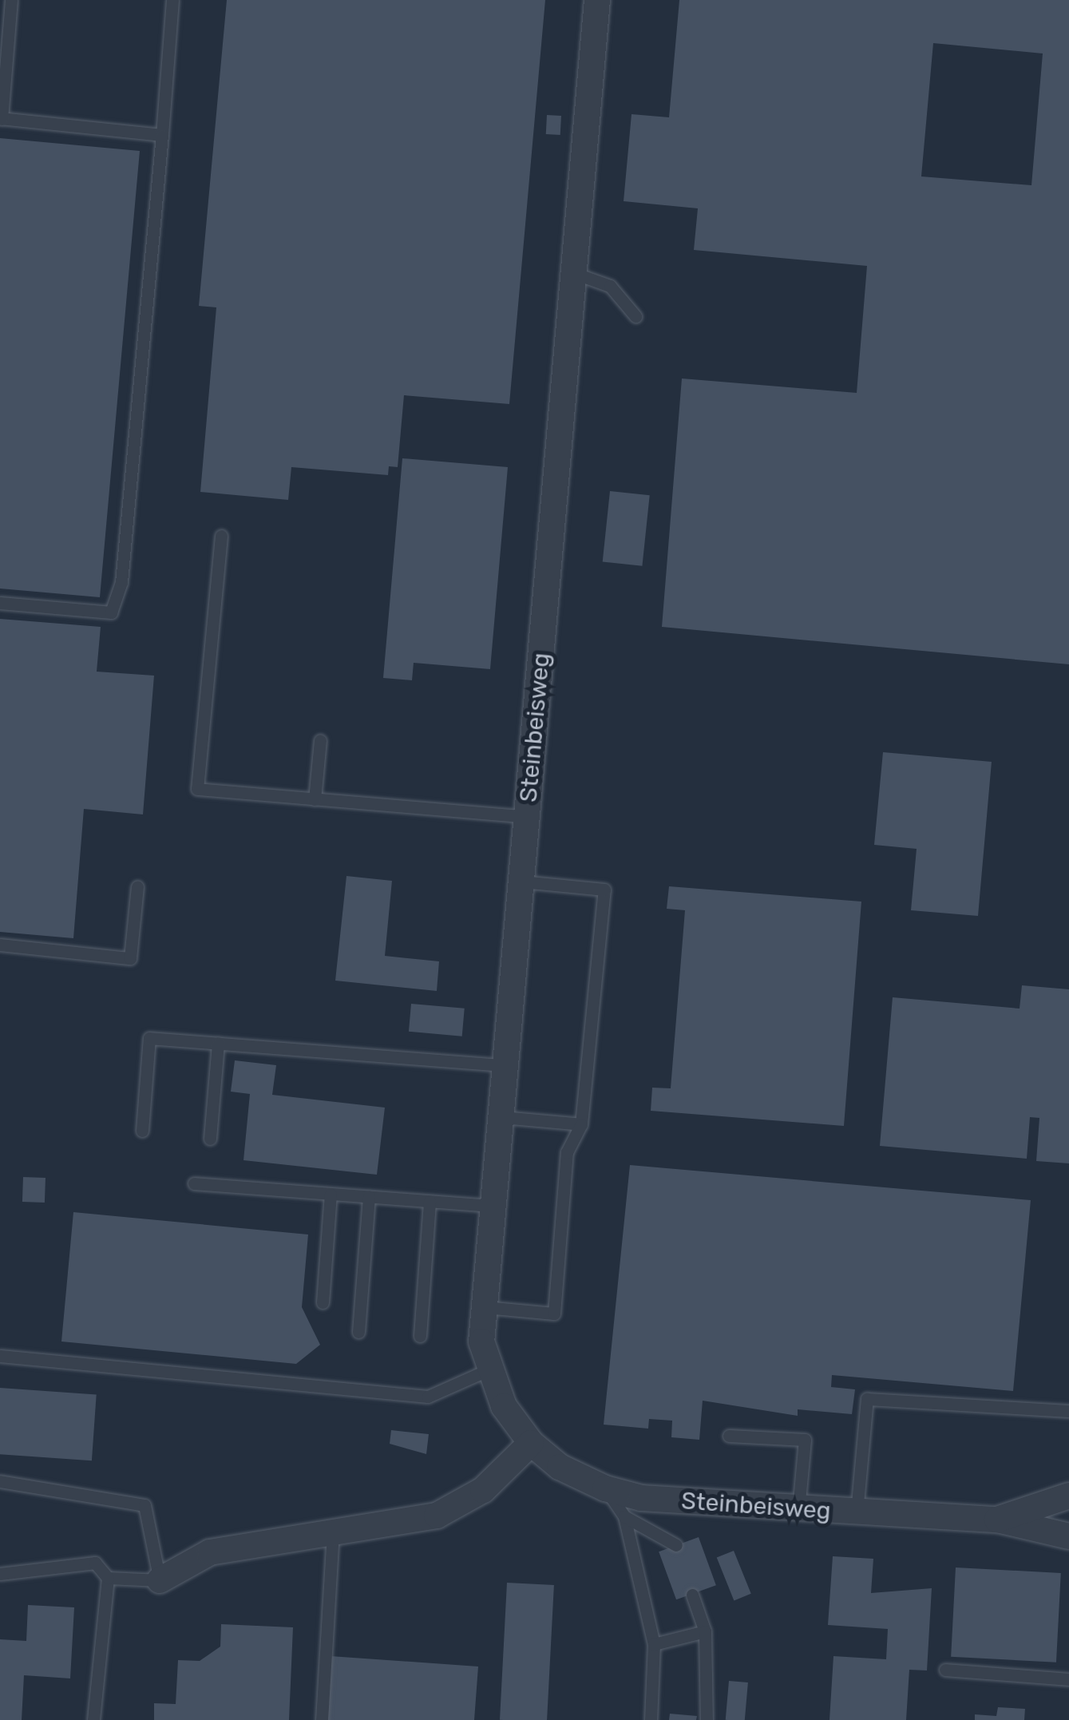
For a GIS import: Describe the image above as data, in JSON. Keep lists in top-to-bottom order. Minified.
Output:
{"streets":{"street":["Steinbeisweg"]}}
